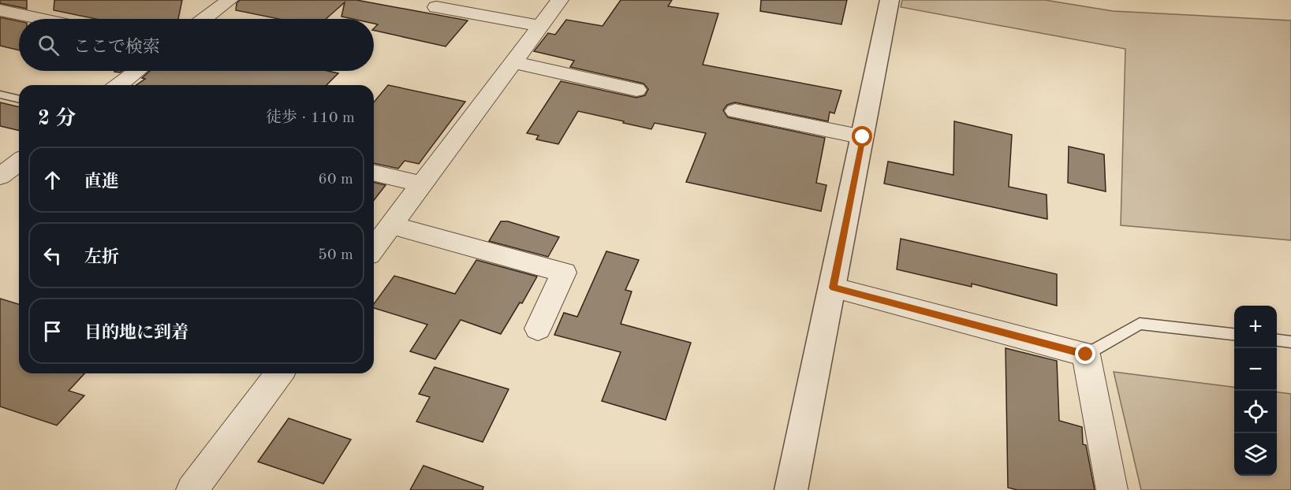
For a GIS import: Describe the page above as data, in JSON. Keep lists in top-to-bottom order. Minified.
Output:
{"page":{"search":"ここで検索","heading":["2 分","徒歩 · 110 m"],"list":[["直進","60 m"],["左折","50 m"],"目的地に到着"],"map_buttons":["+","−"]}}
